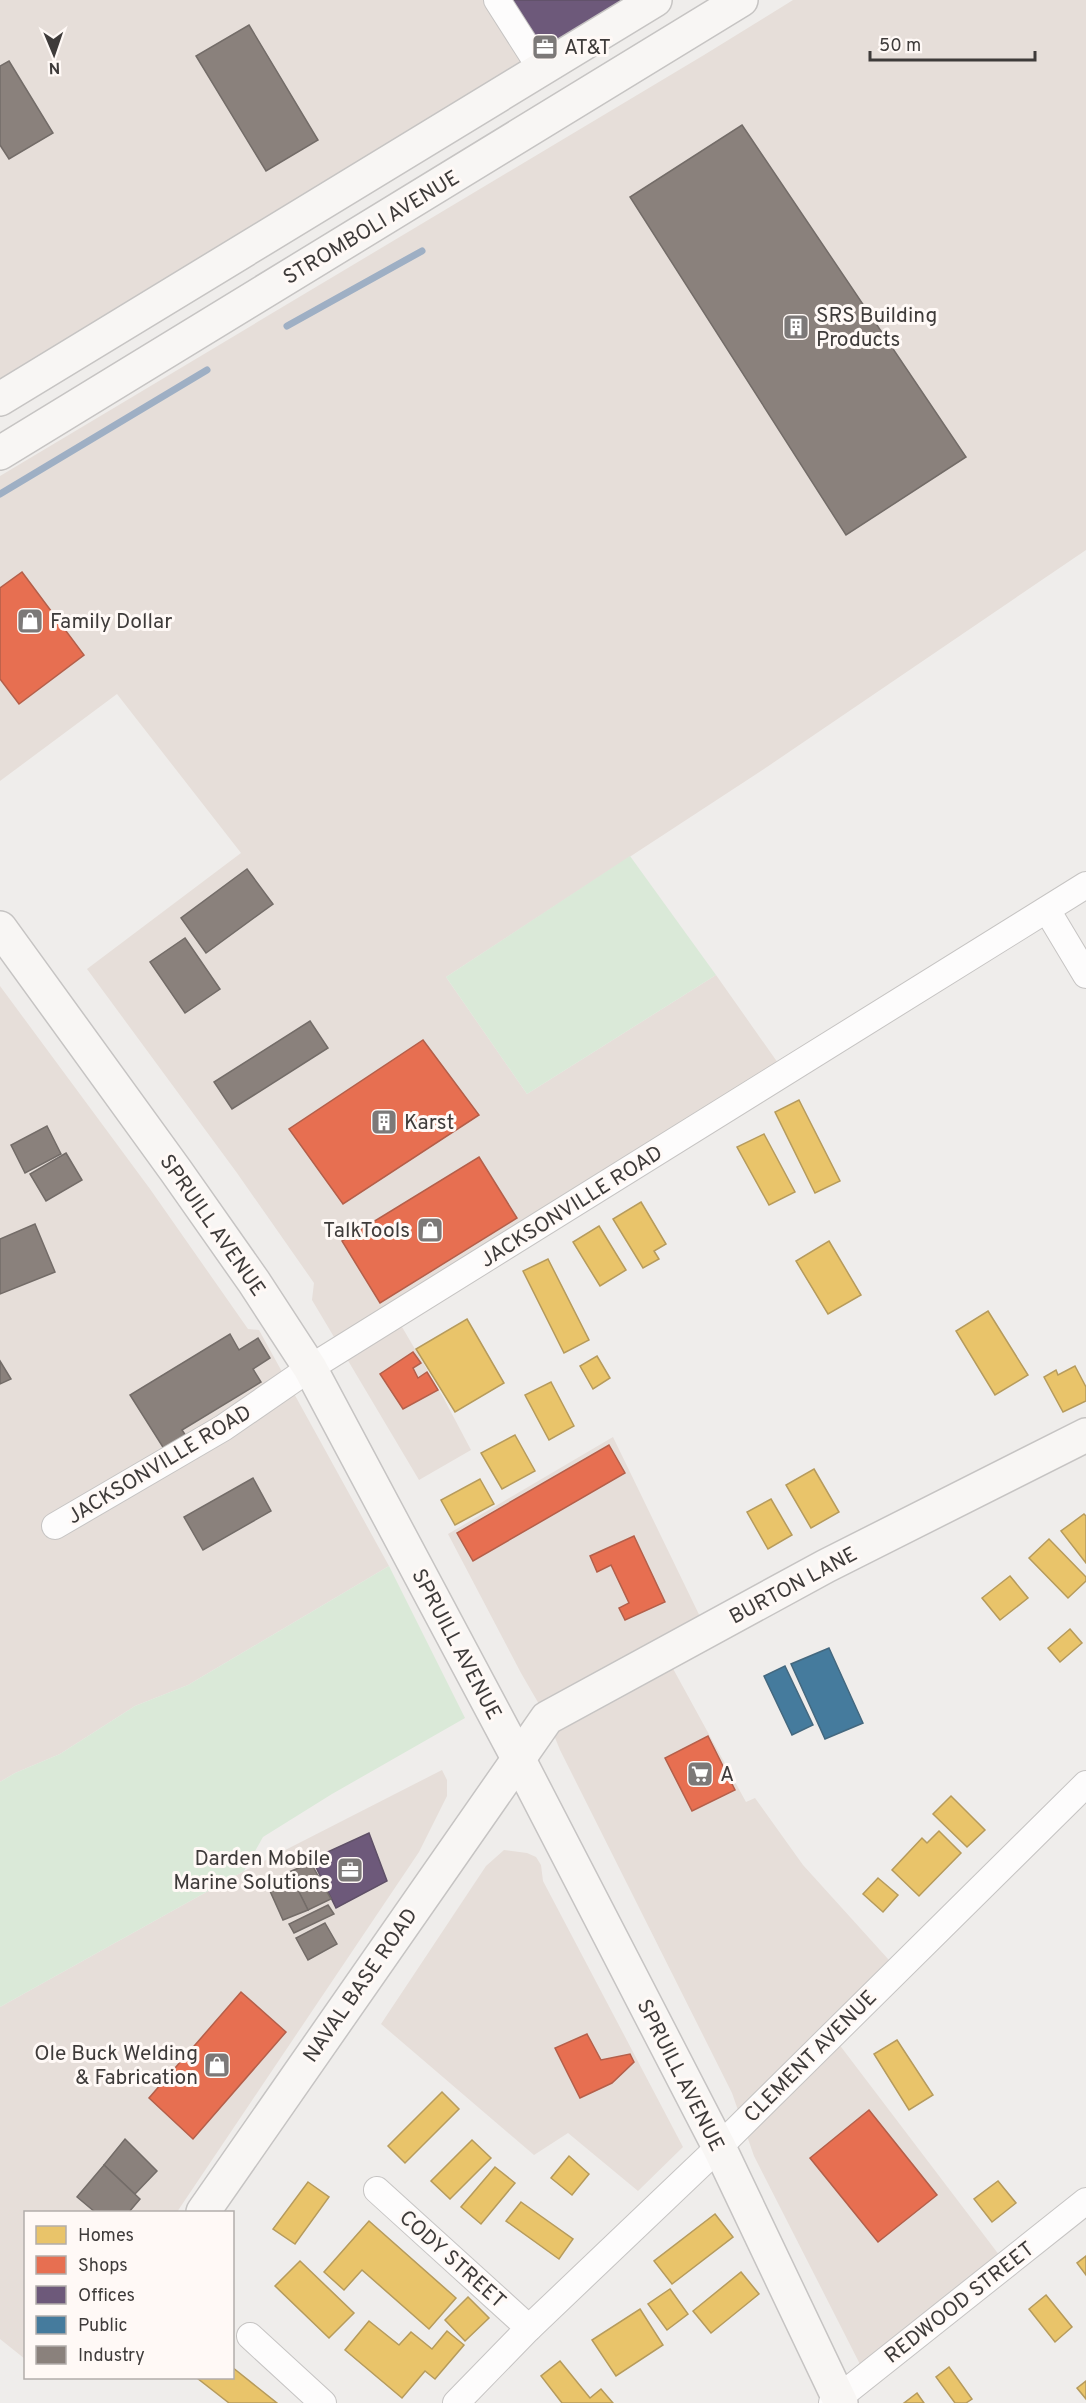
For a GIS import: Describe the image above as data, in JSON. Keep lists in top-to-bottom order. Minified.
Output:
{"streets":{"street":["STROMBOLI AVENUE","JACKSONVILLE ROAD","SPRUILL AVENUE","BURTON LANE","NAVAL BASE ROAD","CLEMENT AVENUE","CODY STREET","REDWOOD STREET"]},"crossings":[["JACKSONVILLE ROAD","SPRUILL AVENUE"],["SPRUILL AVENUE","BURTON LANE"],["SPRUILL AVENUE","NAVAL BASE ROAD"],["SPRUILL AVENUE","CLEMENT AVENUE"],["SPRUILL AVENUE","REDWOOD STREET"],["BURTON LANE","NAVAL BASE ROAD"],["CLEMENT AVENUE","CODY STREET"]],"places":{"office":["AT&T","Darden Mobile Marine Solutions"],"building":["SRS Building Products","Karst"],"shop":["Family Dollar","TalkTools","Ole Buck Welding & Fabrication"],"supermarket":["A"]},"legend":["Homes","Shops","Offices","Public","Industry"],"scale_bar":"50 m","north":"bottom"}
